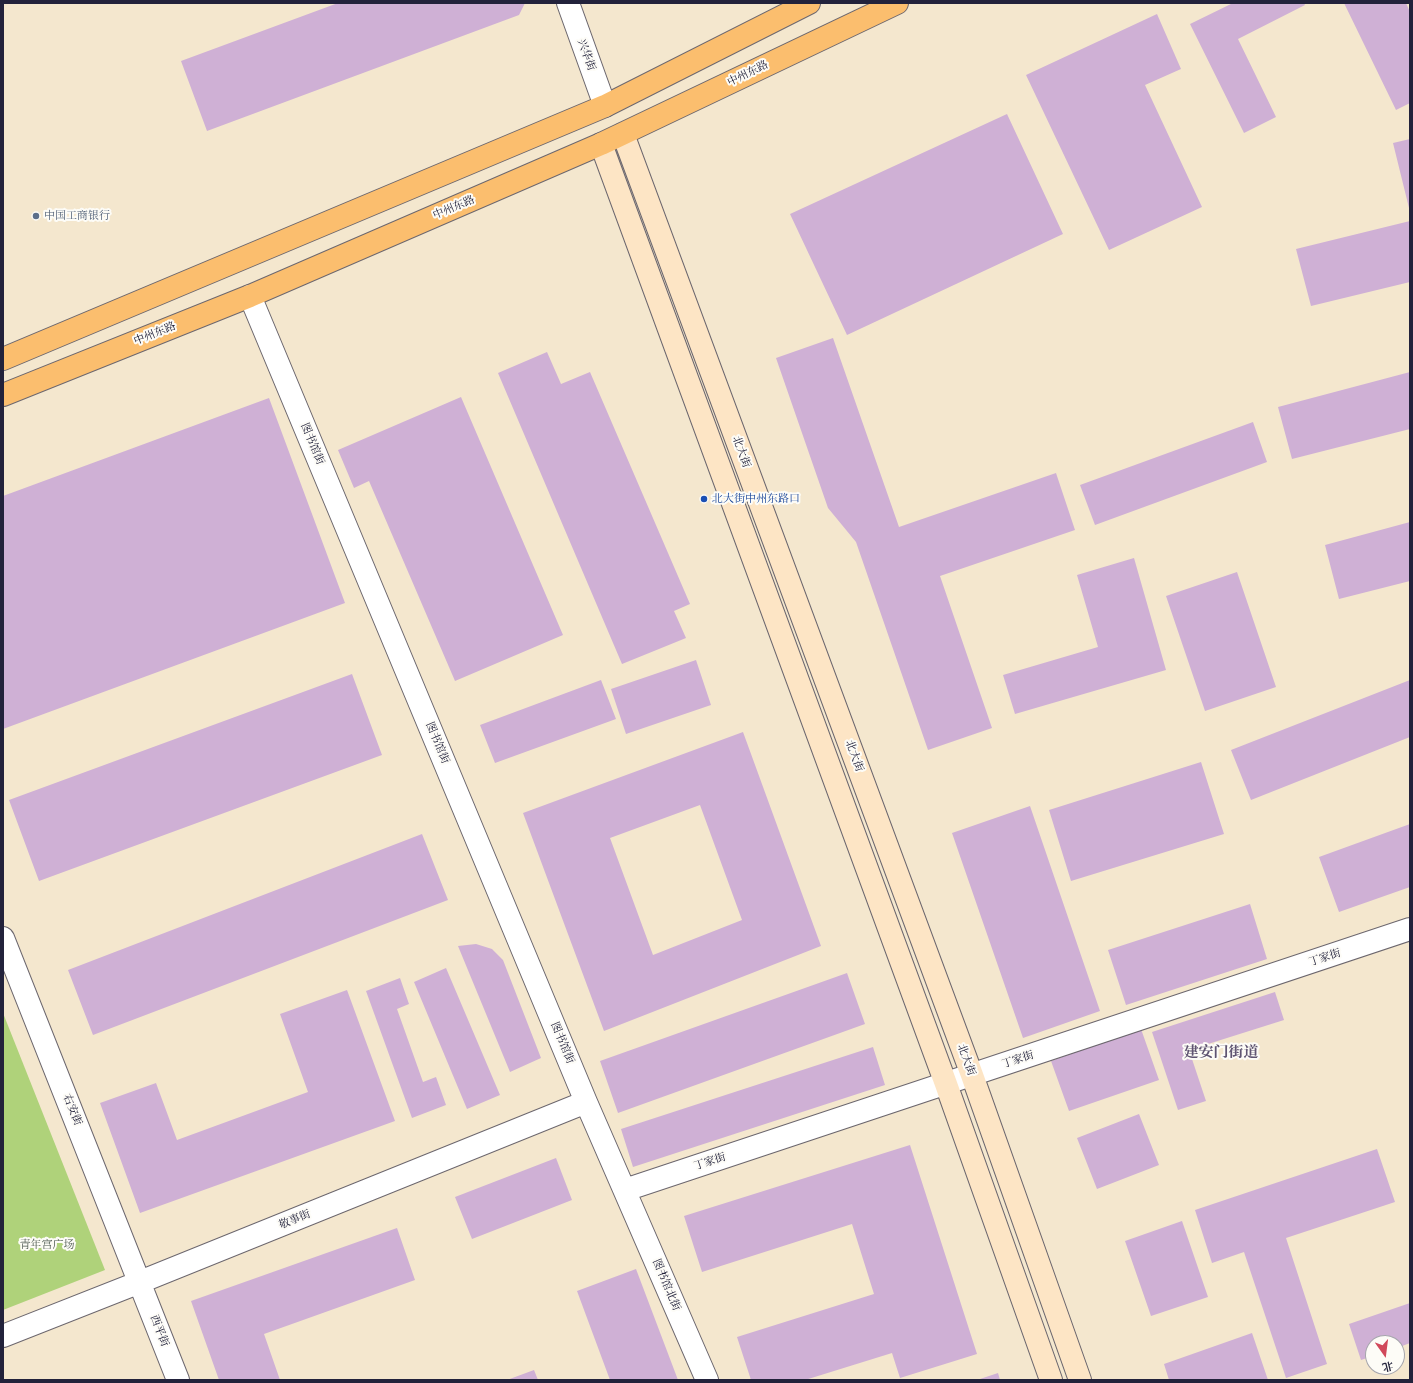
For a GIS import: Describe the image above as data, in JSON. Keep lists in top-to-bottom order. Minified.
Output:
{"streets":{"main road":["中州东路"],"street":["兴华街","图书馆街","北大街","丁家街","右安街","敬事街","图书馆北街","西平街"]},"crossings":[["中州东路","图书馆街"],["中州东路","北大街"],["图书馆街","丁家街"],["图书馆街","敬事街"],["图书馆街","图书馆北街"],["北大街","丁家街"],["丁家街","图书馆北街"],["右安街","敬事街"],["右安街","西平街"],["敬事街","西平街"]],"districts":["建安门街道"],"parks":["青年宫广场"],"places":["中国工商银行","北大街中州东路口"],"north":"bottom"}
